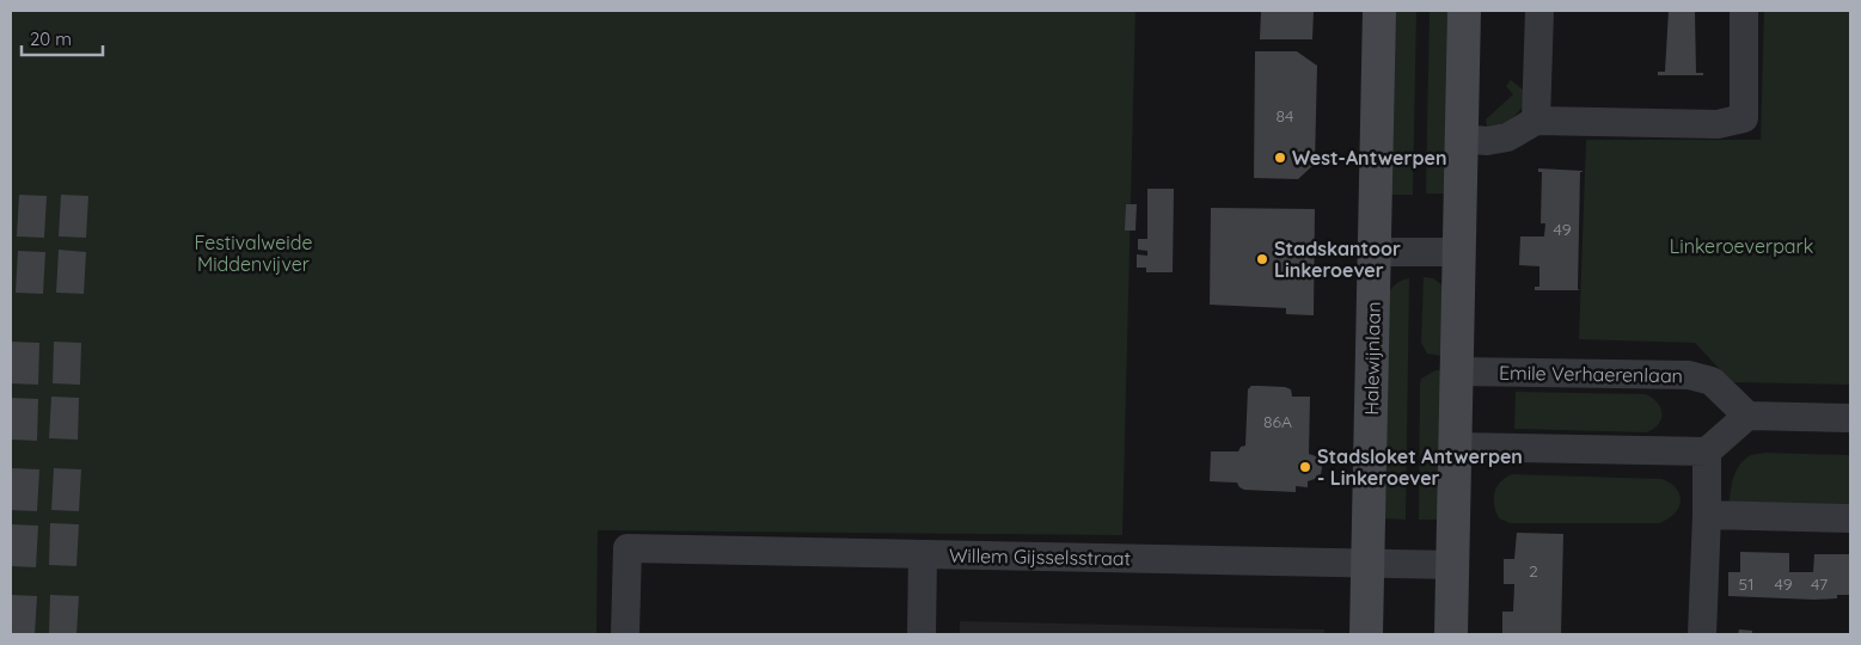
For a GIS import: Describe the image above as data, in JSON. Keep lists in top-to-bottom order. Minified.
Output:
{"streets":{"main road":["Halewijnlaan"],"street":["Emile Verhaerenlaan","Willem Gijsselsstraat"]},"crossings":[["Halewijnlaan","Willem Gijsselsstraat"]],"parks":["Festivalweide Middenvijver","Linkeroeverpark"],"places":["West-Antwerpen","Stadskantoor Linkeroever","Stadsloket Antwerpen - Linkeroever"],"house_numbers":["84","49","86A","2","51","49","47"],"scale_bar":"20 m"}
